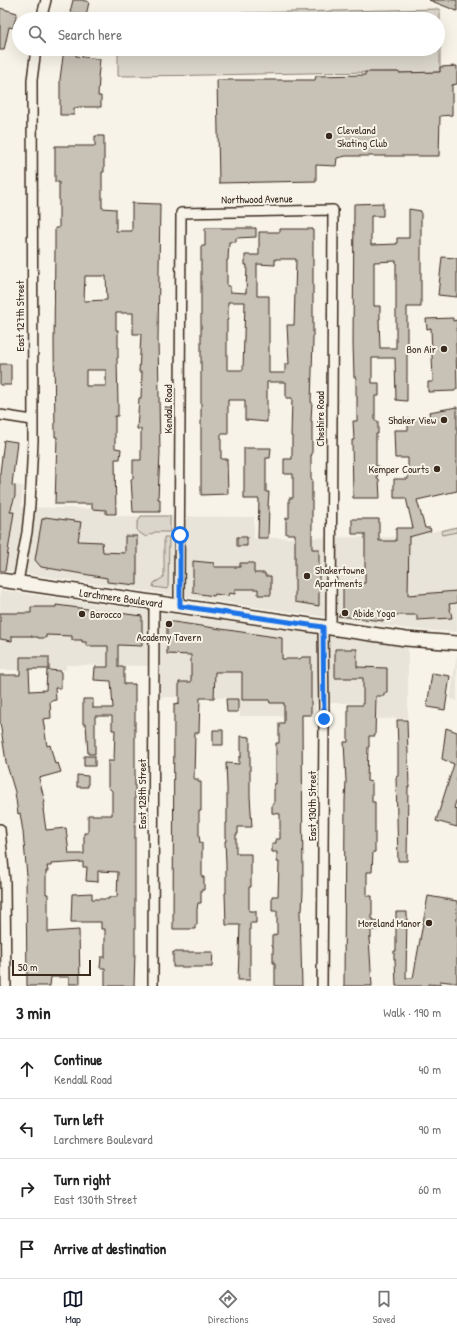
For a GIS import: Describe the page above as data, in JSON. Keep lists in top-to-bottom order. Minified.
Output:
{"streets":{"main road":["Larchmere Boulevard"],"street":["Northwood Avenue","East 127th Street","Kendall Road","Cheshire Road","East 128th Street","East 130th Street"]},"crossings":[["Northwood Avenue","Kendall Road"],["Northwood Avenue","Cheshire Road"],["East 127th Street","Larchmere Boulevard"],["Kendall Road","Larchmere Boulevard"],["Cheshire Road","Larchmere Boulevard"],["Cheshire Road","East 130th Street"],["Larchmere Boulevard","East 128th Street"],["Larchmere Boulevard","East 130th Street"]],"places":["Cleveland Skating Club","Bon Air","Shaker View","Kemper Courts","Shakertowne Apartments","Abide Yoga","Barocco","Academy Tavern","Moreland Manor"],"scale_bar":"50 m","page":{"search":"Search here","scale":"50 m","heading":["3 min","Walk · 190 m"],"list":[["Continue","Kendall Road","40 m"],["Turn left","Larchmere Boulevard","90 m"],["Turn right","East 130th Street","60 m"],"Arrive at destination"],"nav":["Map","Directions","Saved"]}}
